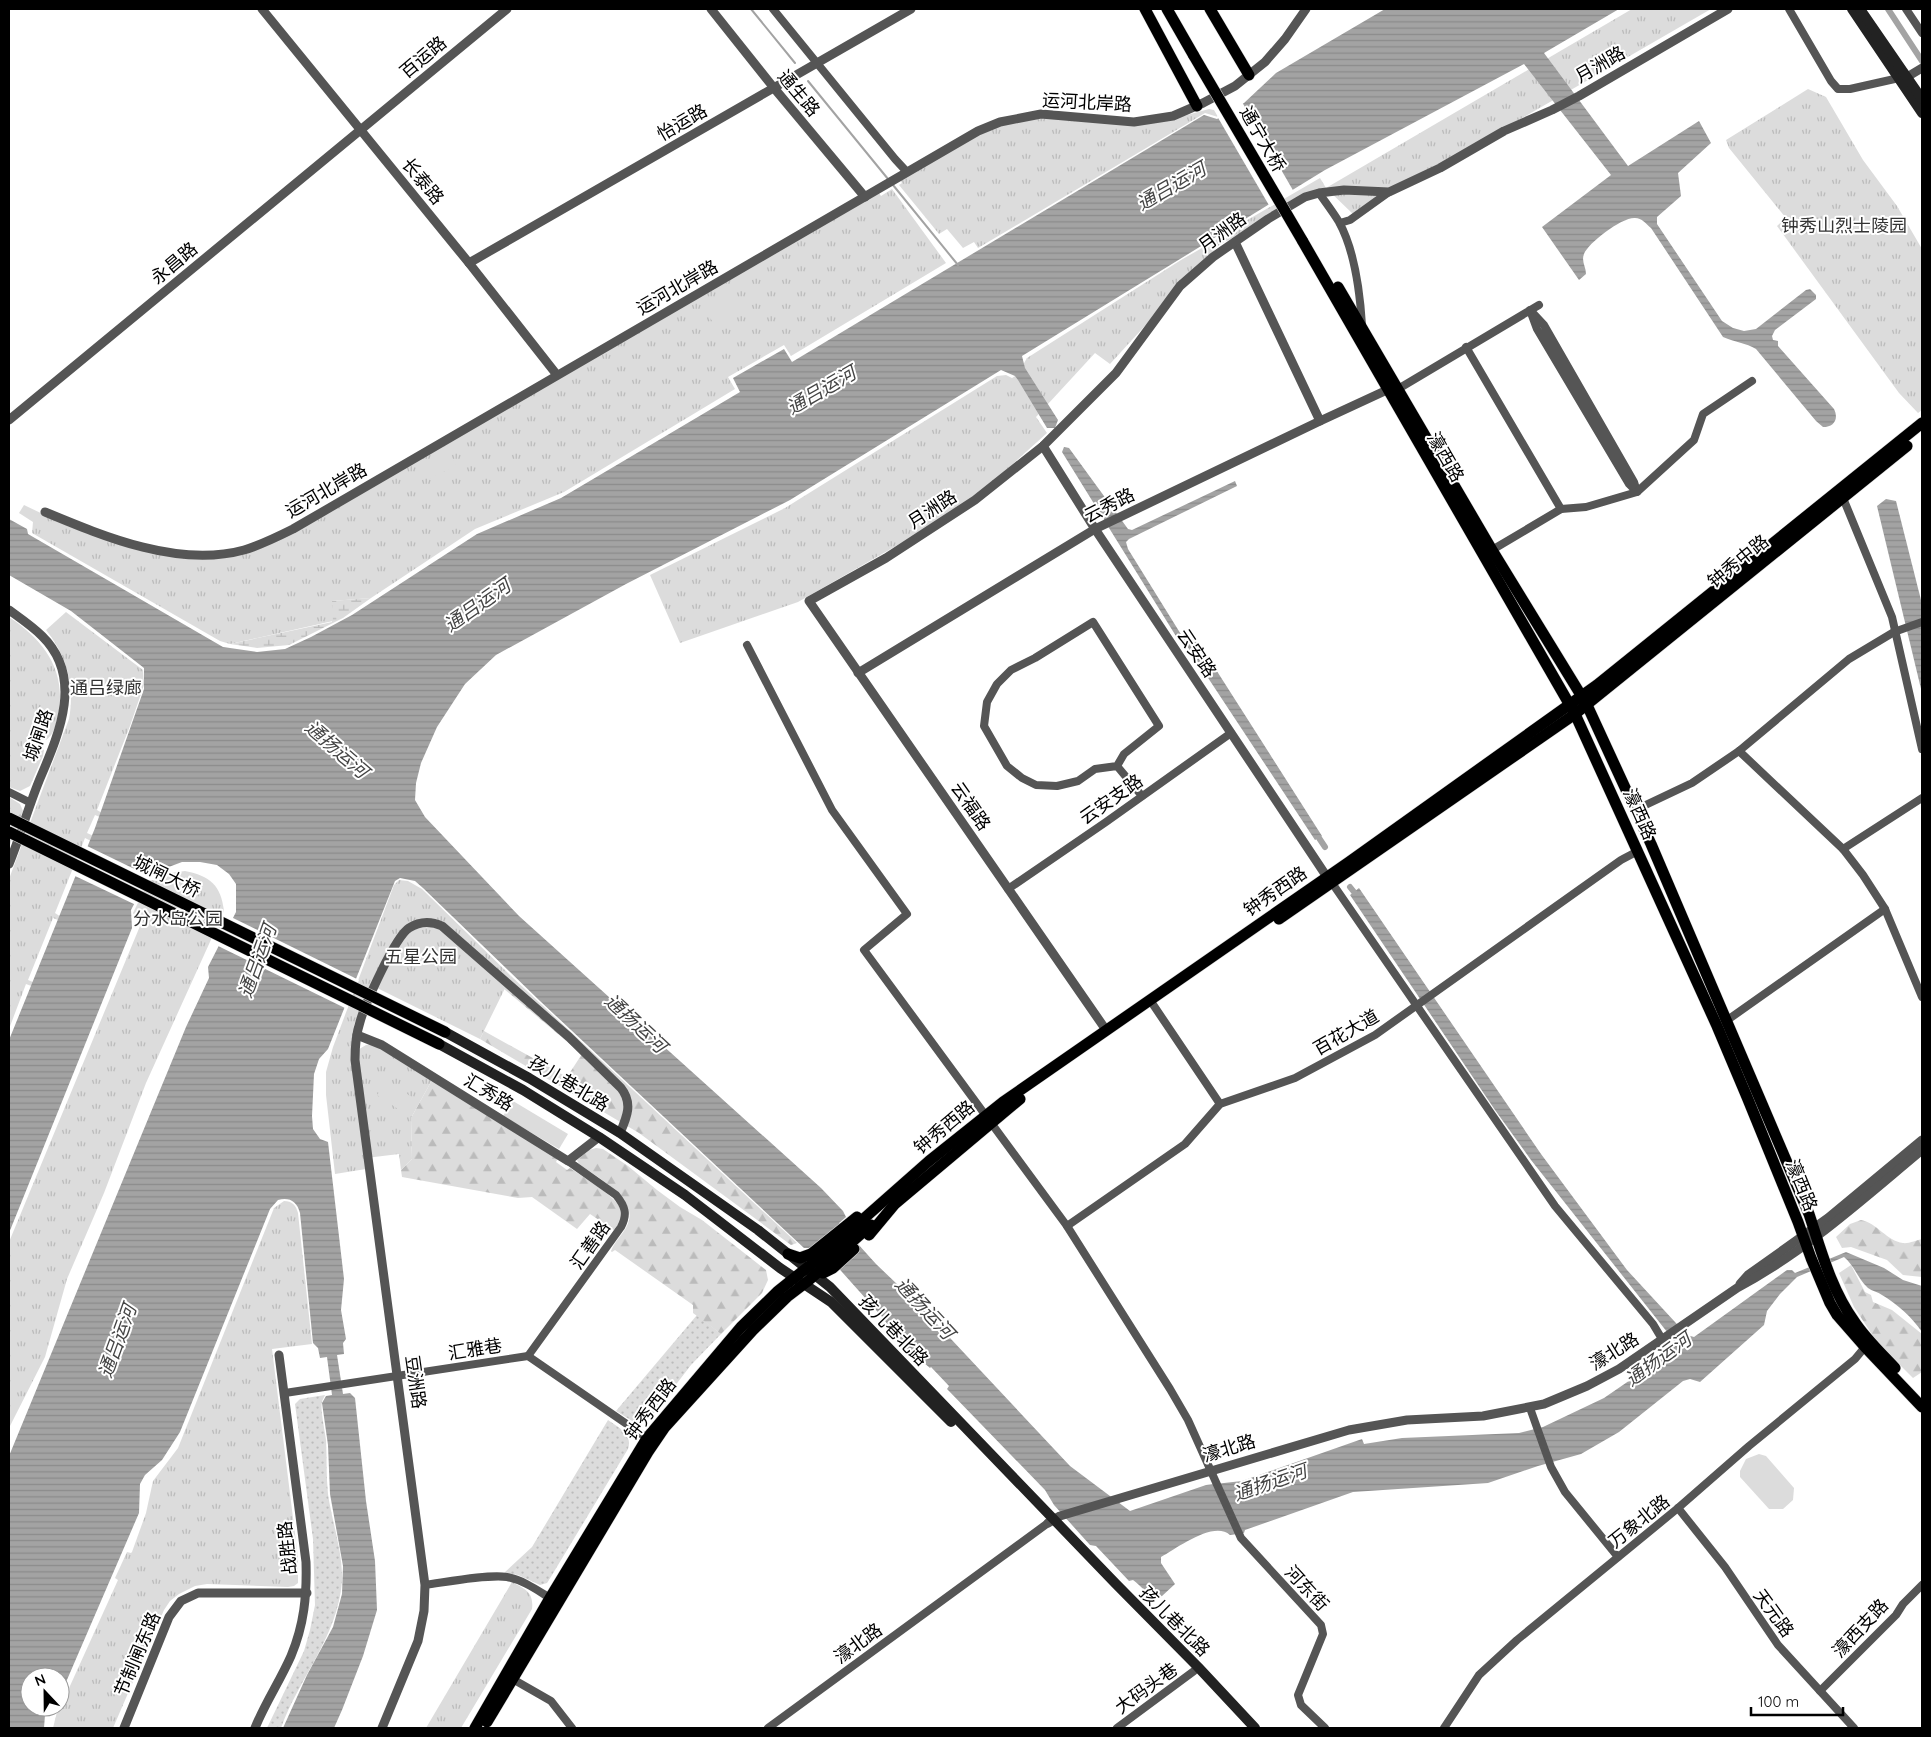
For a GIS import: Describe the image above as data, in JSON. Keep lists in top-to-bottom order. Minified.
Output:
{"streets":{"main road":["通宁大桥","濠西路","钟秀中路","城闸大桥","钟秀西路","孩儿巷北路"],"street":["百运路","月洲路","通生路","运河北岸路","怡运路","长泰路","永昌路","云秀路","云安路","城闸路","云安支路","云福路","百花大道","汇秀路","汇善路","汇雅巷","濠北路","豆洲路","万象北路","战胜路","河东街","天元路","濠西支路","节制闸东路","大码头巷"]},"crossings":[["百运路","长泰路"],["百运路","永昌路"],["月洲路","云安路"],["月洲路","云福路"],["通生路","运河北岸路"],["通生路","怡运路"],["运河北岸路","长泰路"],["怡运路","长泰路"],["通宁大桥","濠西路"],["长泰路","永昌路"],["濠西路","云秀路"],["濠西路","钟秀中路"],["濠西路","钟秀西路"],["濠西路","百花大道"],["濠西路","濠北路"],["濠西路","万象北路"],["云秀路","云安路"],["云秀路","云福路"],["钟秀中路","钟秀西路"],["云安路","云安支路"],["云安路","钟秀西路"],["云安支路","云福路"],["云福路","钟秀西路"],["城闸大桥","孩儿巷北路"],["钟秀西路","孩儿巷北路"],["钟秀西路","汇雅巷"],["钟秀西路","河东街"],["百花大道","河东街"],["孩儿巷北路","濠北路"],["孩儿巷北路","豆洲路"],["孩儿巷北路","大码头巷"],["汇秀路","汇善路"],["汇秀路","豆洲路"],["汇善路","汇雅巷"],["汇雅巷","豆洲路"],["汇雅巷","战胜路"],["濠北路","河东街"],["万象北路","天元路"],["战胜路","节制闸东路"],["天元路","濠西支路"]],"water":["通吕运河","通扬运河"],"parks":["钟秀山烈士陵园","通吕绿廊","分水岛公园","五星公园"],"scale_bar":"100 m","north":"top"}
